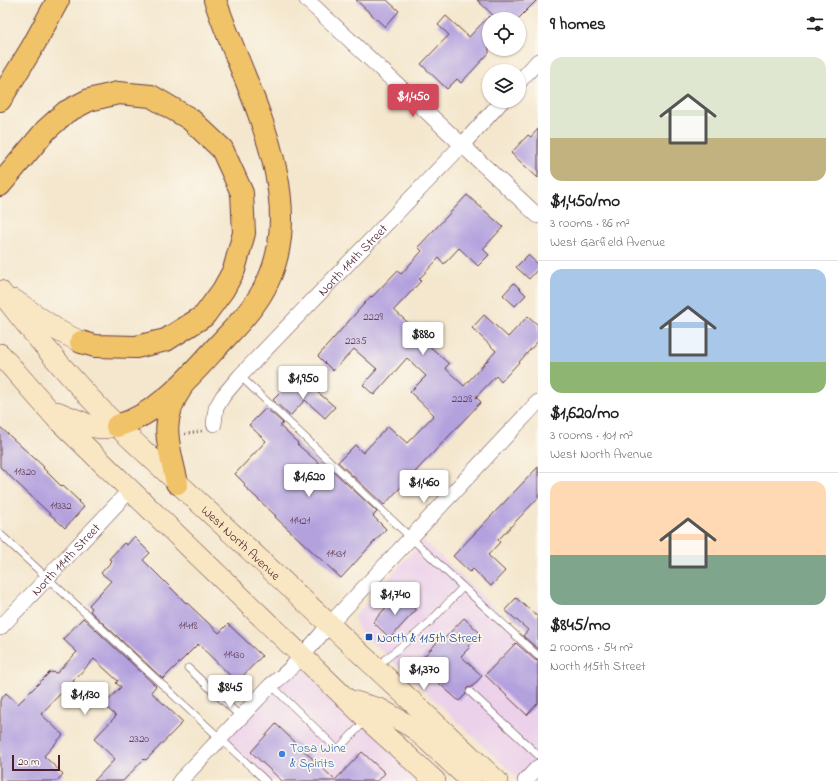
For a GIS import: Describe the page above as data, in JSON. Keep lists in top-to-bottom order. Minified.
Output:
{"streets":{"main road":["West North Avenue"],"street":["North 114th Street"]},"places":{"transit":["North & 115th Street"],"other":["Tosa Wine & Spirits"]},"house_numbers":["2229","2235","2228","11320","11332","11421","11431","11418","11430","2320"],"scale_bar":"20 m","page":{"heading":"9 homes","list":[{"name":"$1,450/mo","note":"3 rooms · 86 m² · West Garfield Avenue"},{"name":"$1,620/mo","note":"3 rooms · 101 m² · West North Avenue"},{"name":"$845/mo","note":"2 rooms · 54 m² · North 115th Street"}],"price":["$1,450","$880","$1,950","$1,620","$1,460","$1,740","$1,370","$845","$1,130"],"scale":"20 m"}}
